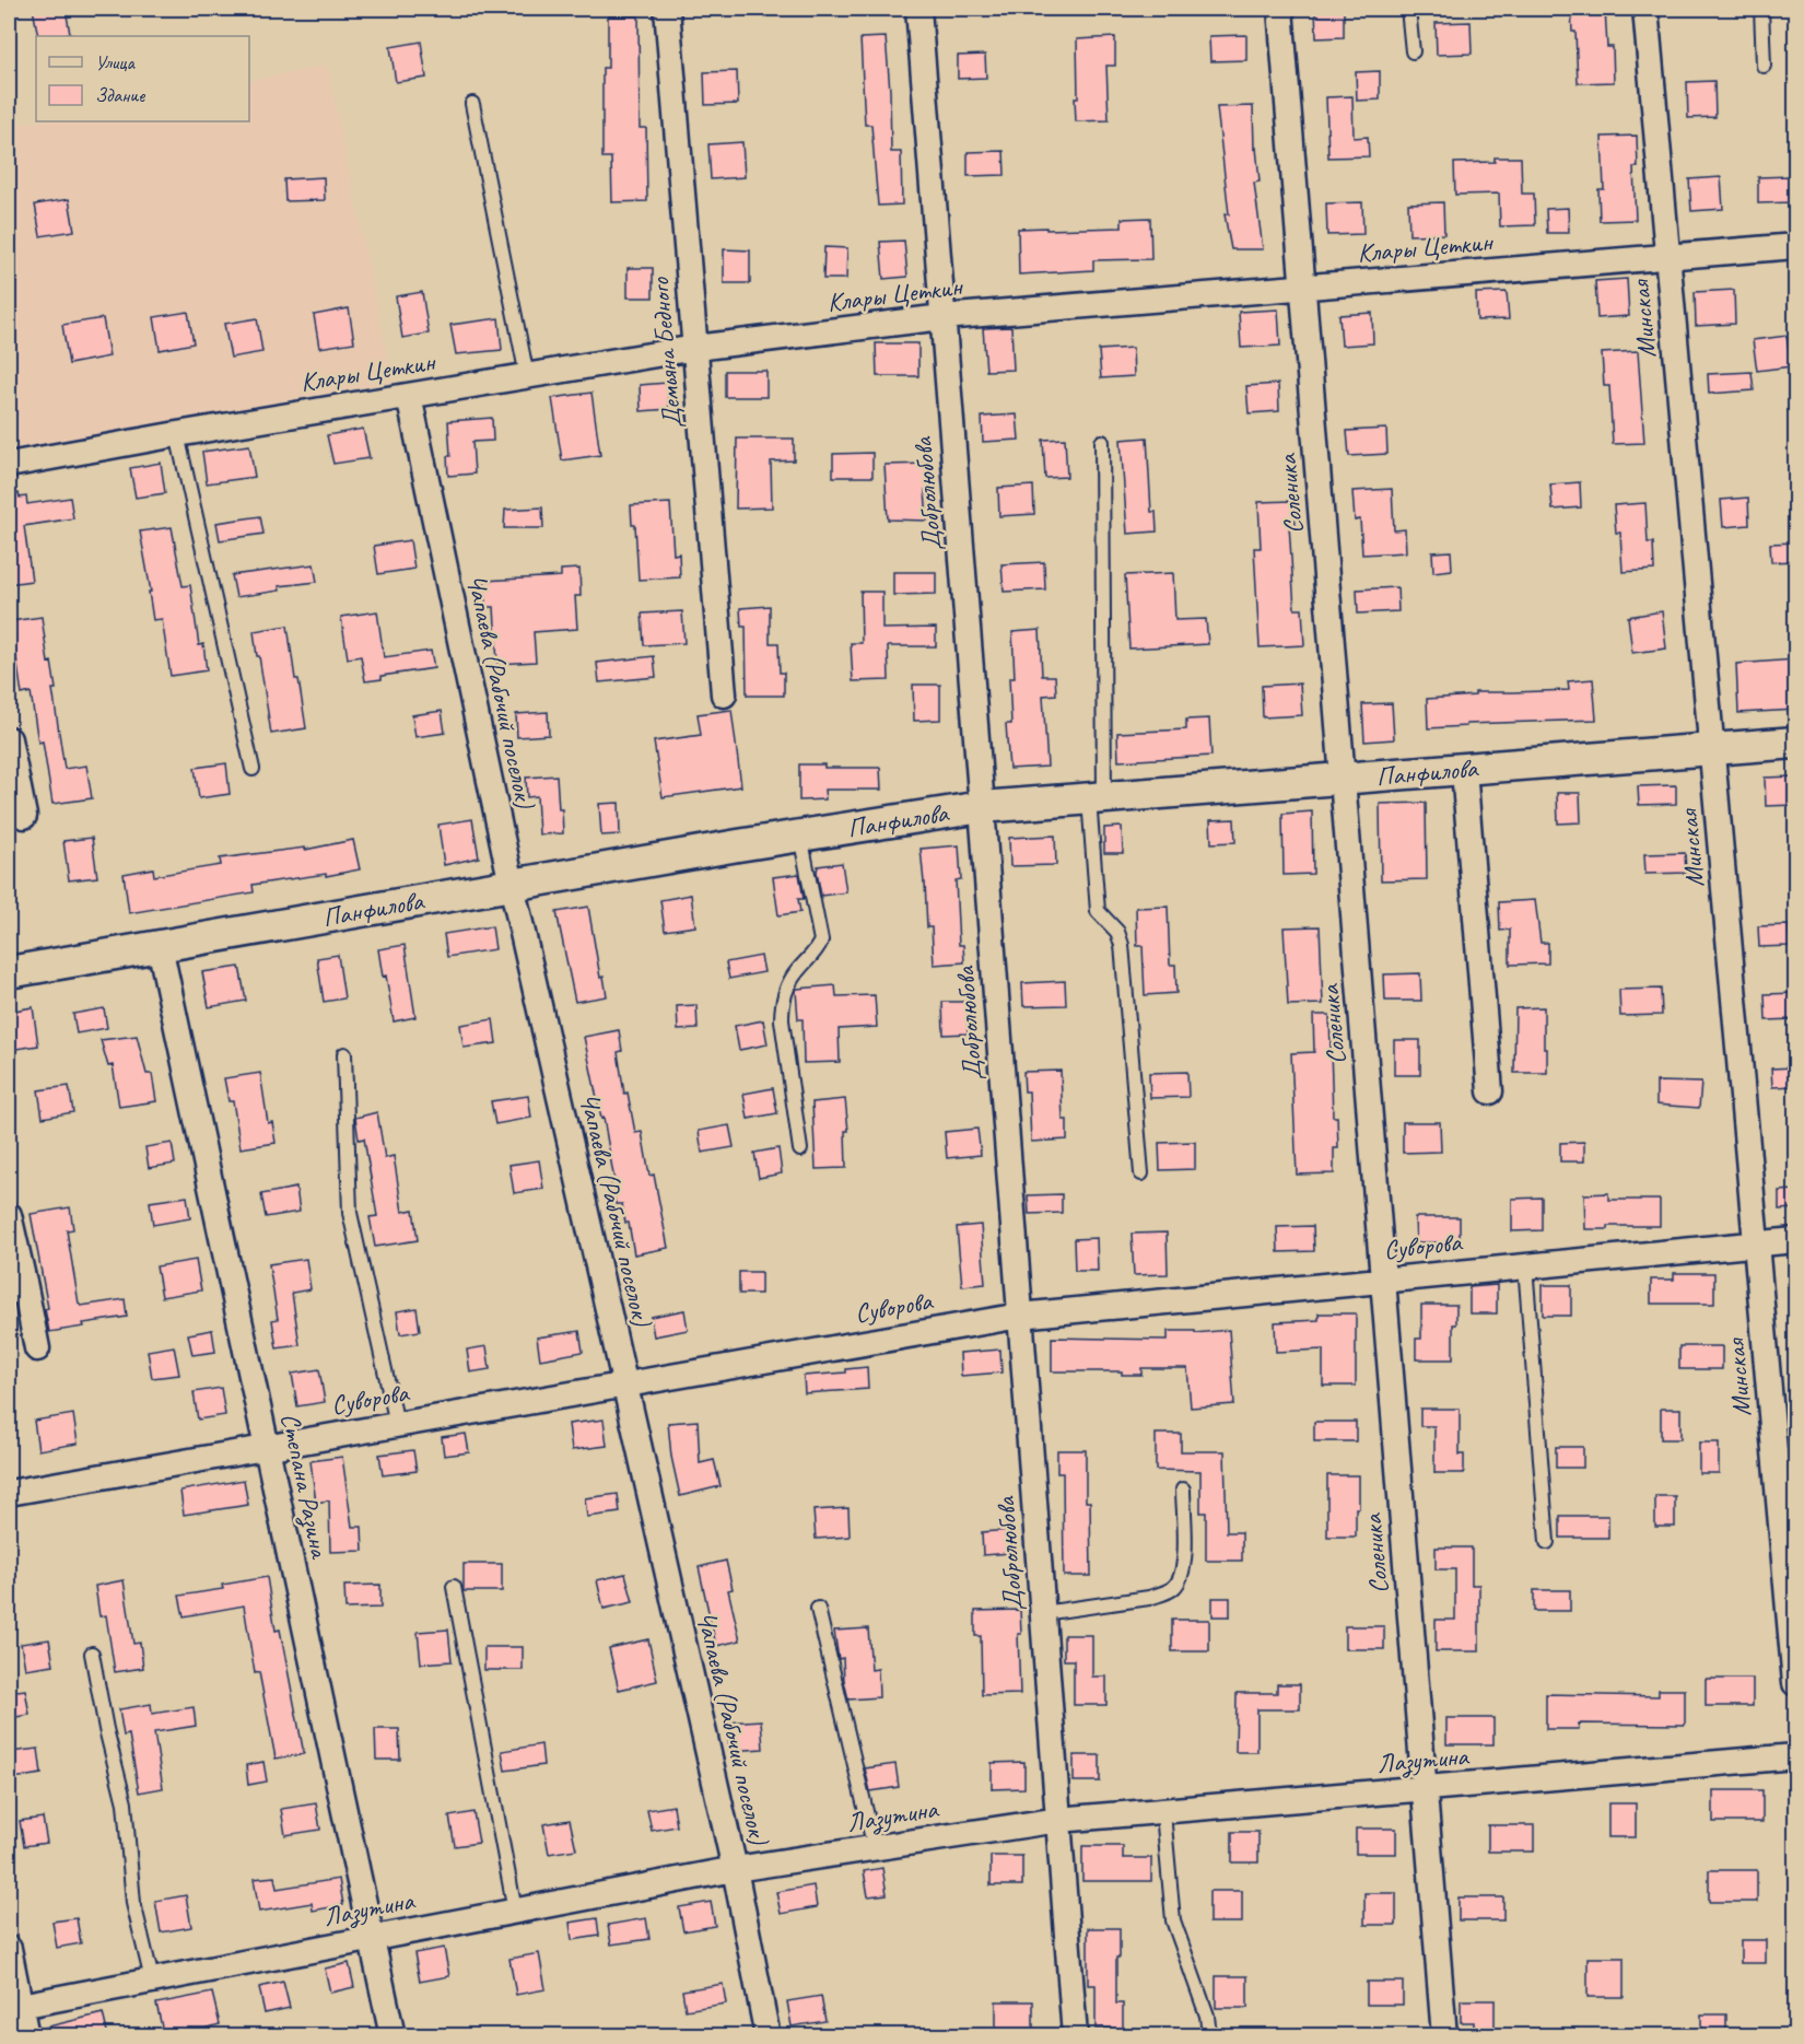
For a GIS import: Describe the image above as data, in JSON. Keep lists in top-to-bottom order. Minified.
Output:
{"streets":{"street":["Клары Цеткин","Минская","Демьяна Бедного","Добролюбова","Соленика","Чапаева (Рабочий поселок)","Панфилова","Суворова","Степана Разина","Лазутина"]},"crossings":[["Клары Цеткин","Минская"],["Клары Цеткин","Демьяна Бедного"],["Клары Цеткин","Добролюбова"],["Клары Цеткин","Соленика"],["Клары Цеткин","Чапаева (Рабочий поселок)"],["Минская","Панфилова"],["Минская","Суворова"],["Добролюбова","Панфилова"],["Добролюбова","Суворова"],["Добролюбова","Лазутина"],["Соленика","Панфилова"],["Соленика","Суворова"],["Соленика","Лазутина"],["Чапаева (Рабочий поселок)","Панфилова"],["Чапаева (Рабочий поселок)","Суворова"],["Чапаева (Рабочий поселок)","Лазутина"],["Панфилова","Степана Разина"],["Суворова","Степана Разина"],["Степана Разина","Лазутина"]],"legend":["Улица","Здание"]}
